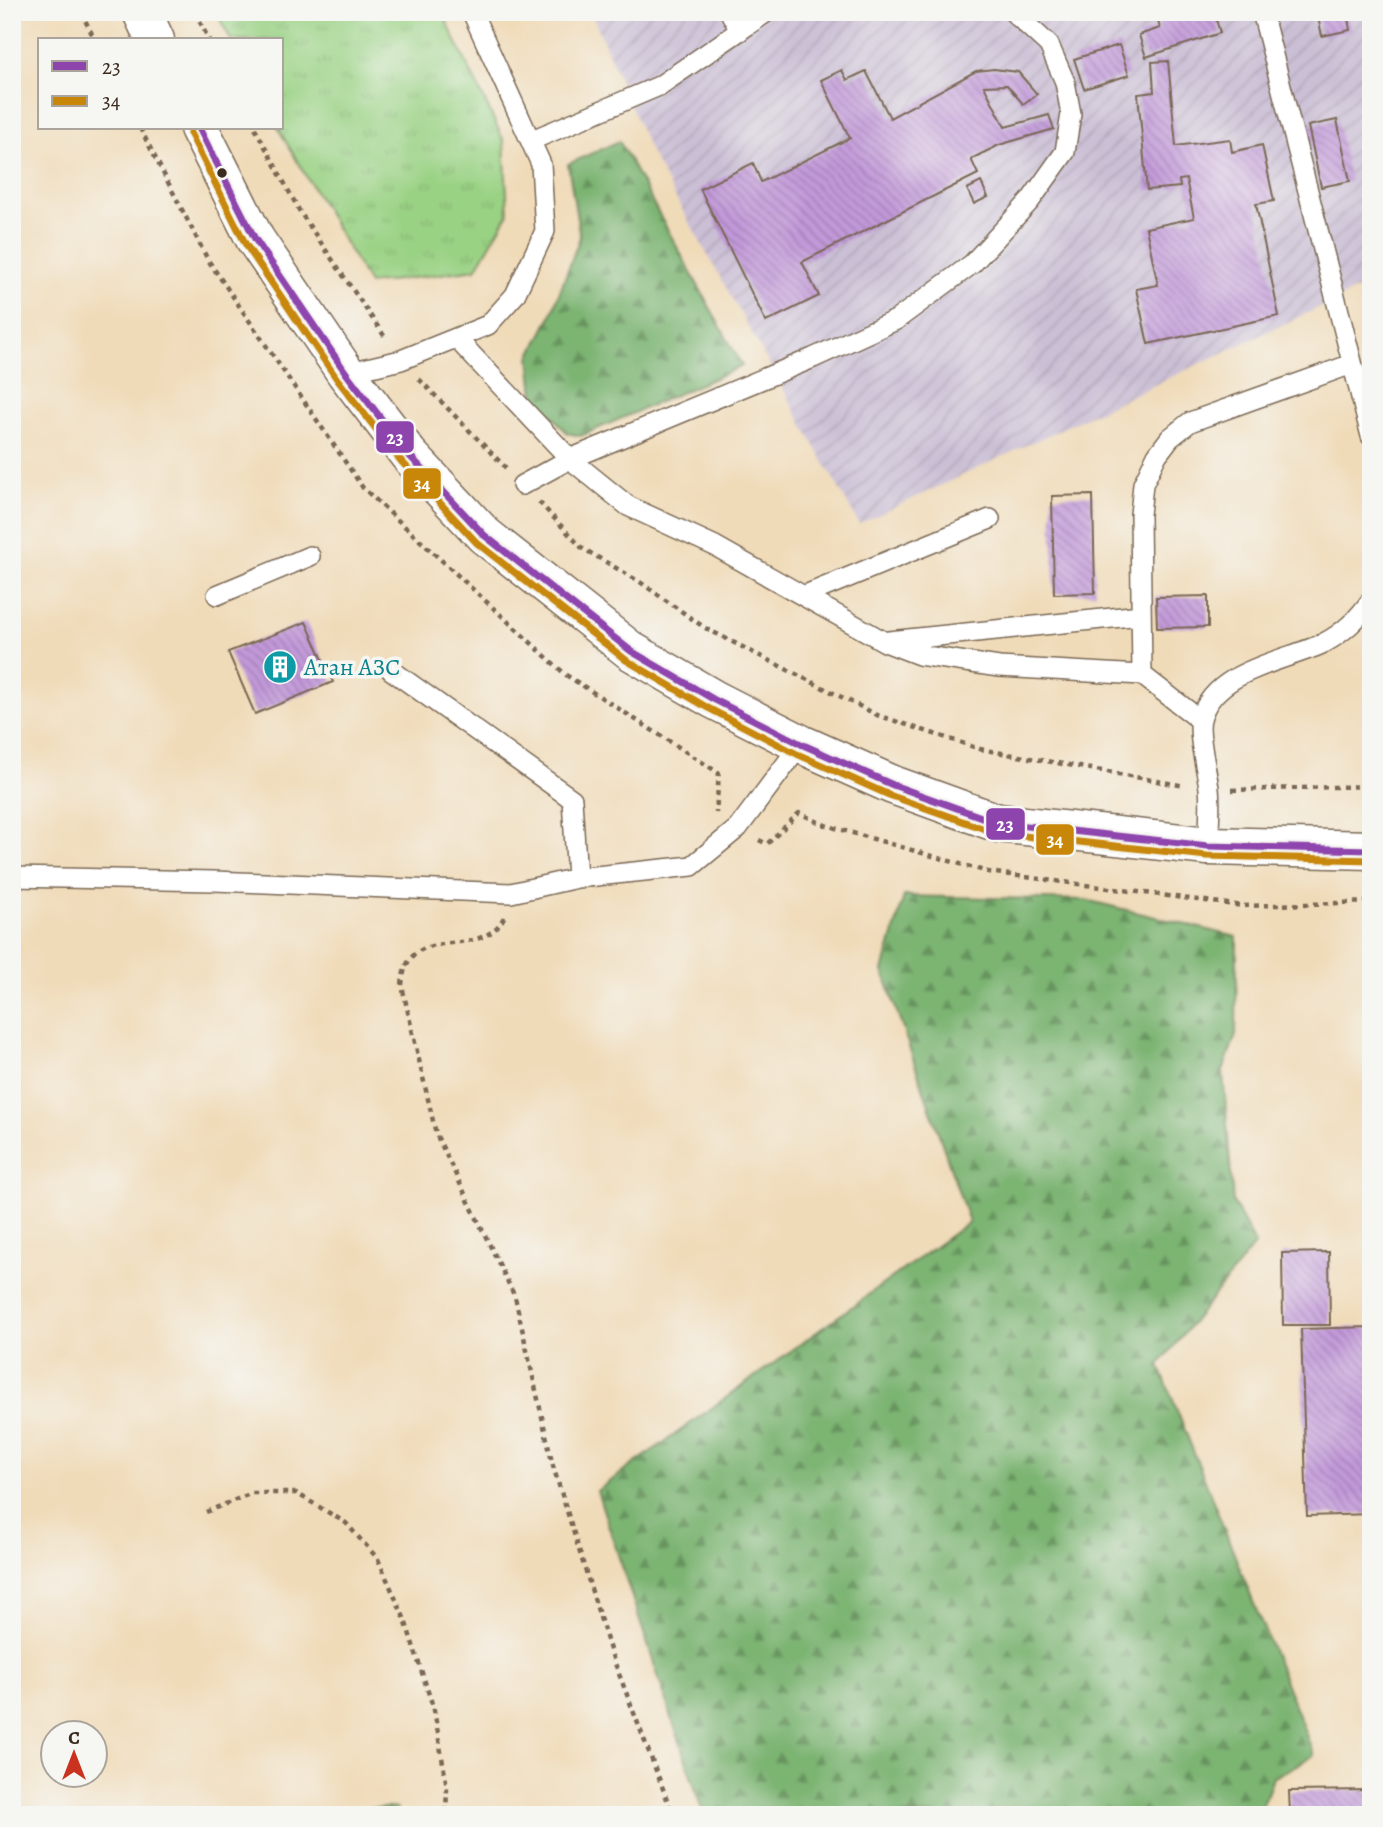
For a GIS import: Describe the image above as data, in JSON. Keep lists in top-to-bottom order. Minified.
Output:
{"places":{"building":["Атан АЗС"]},"lines":["transit line 23","transit line 34"],"legend":["23","34"],"north":"top"}
